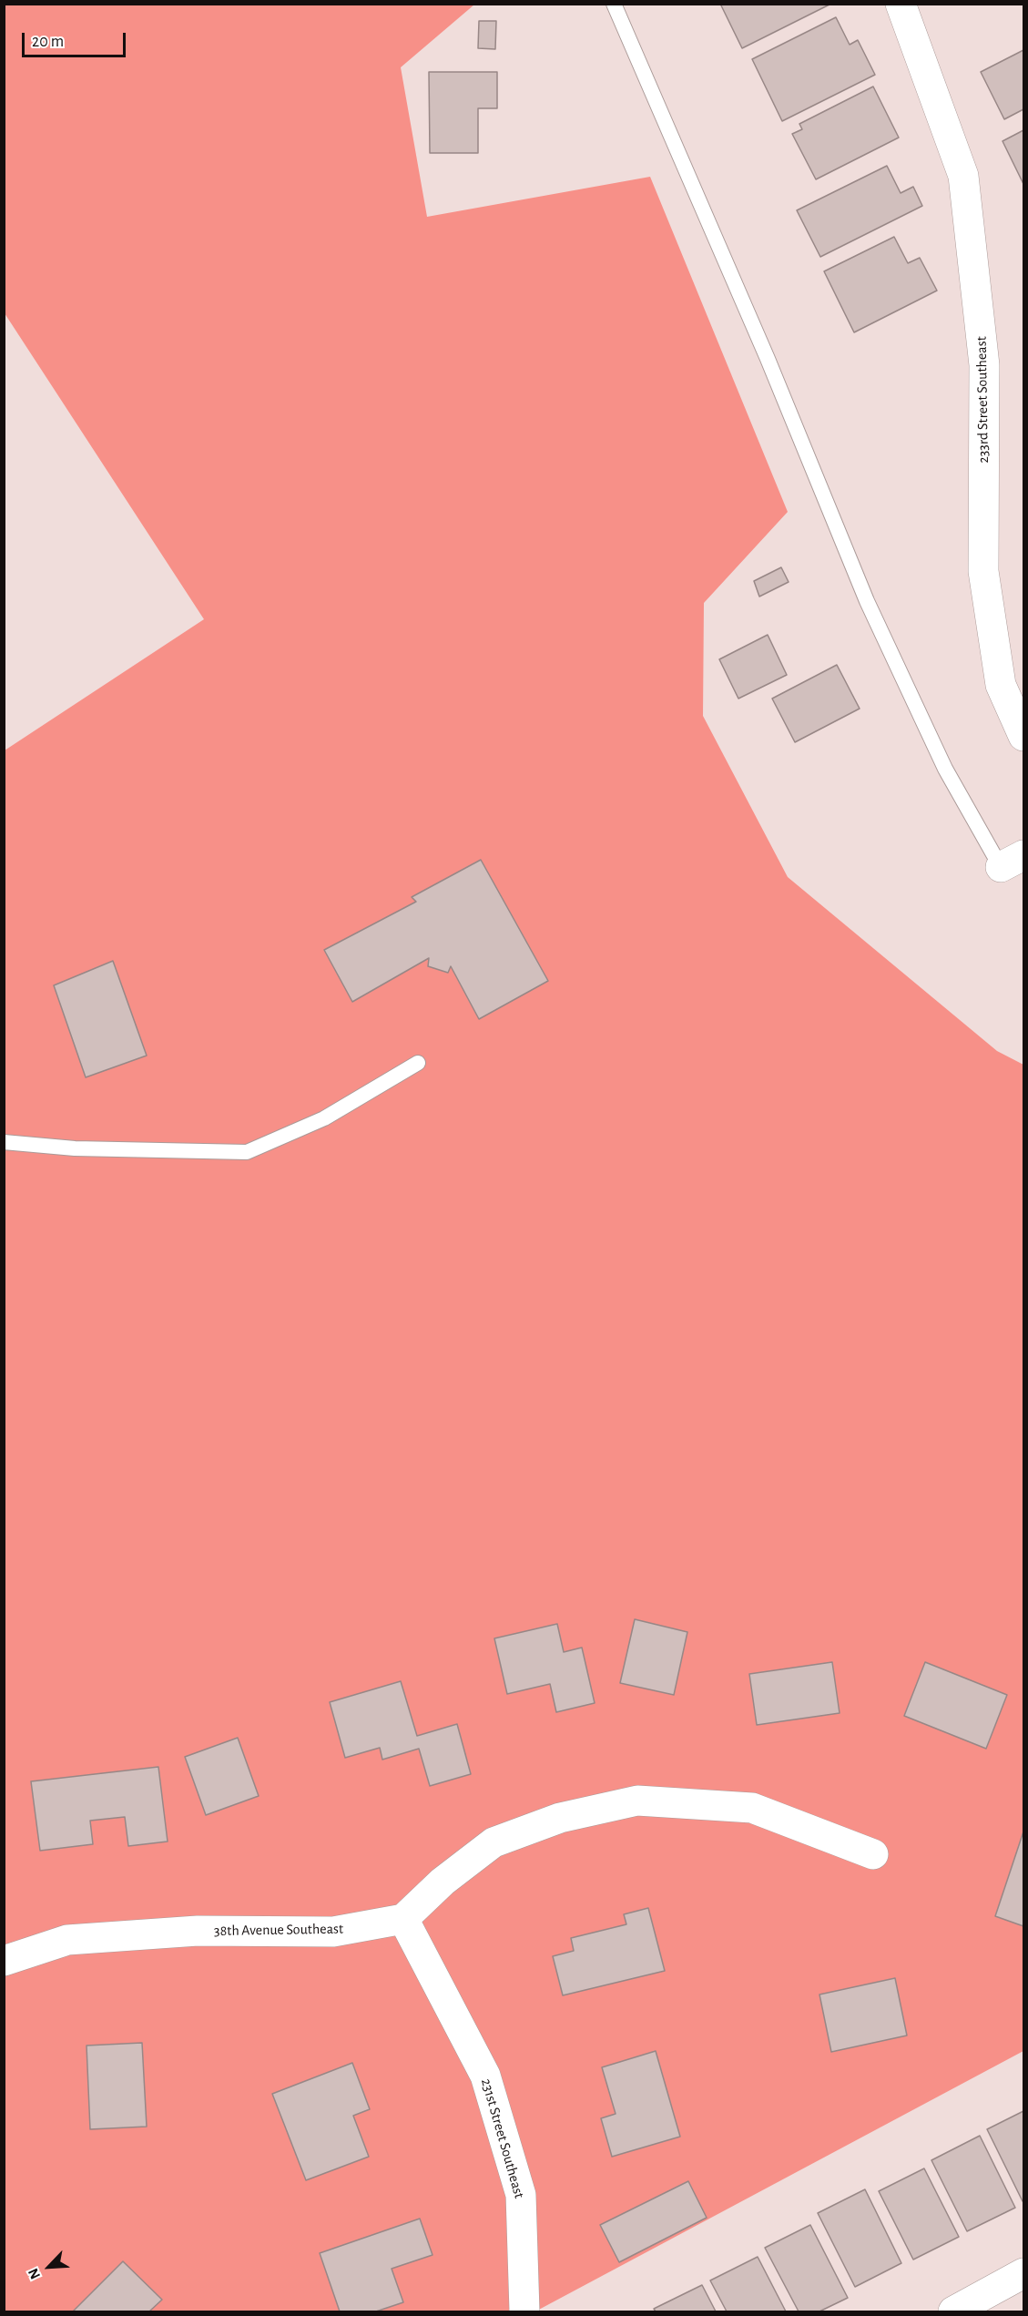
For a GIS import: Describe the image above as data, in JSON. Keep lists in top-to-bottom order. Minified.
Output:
{"streets":{"street":["233rd Street Southeast","38th Avenue Southeast","231st Street Southeast"]},"crossings":[["38th Avenue Southeast","231st Street Southeast"]],"scale_bar":"20 m","north":"bottom left"}
